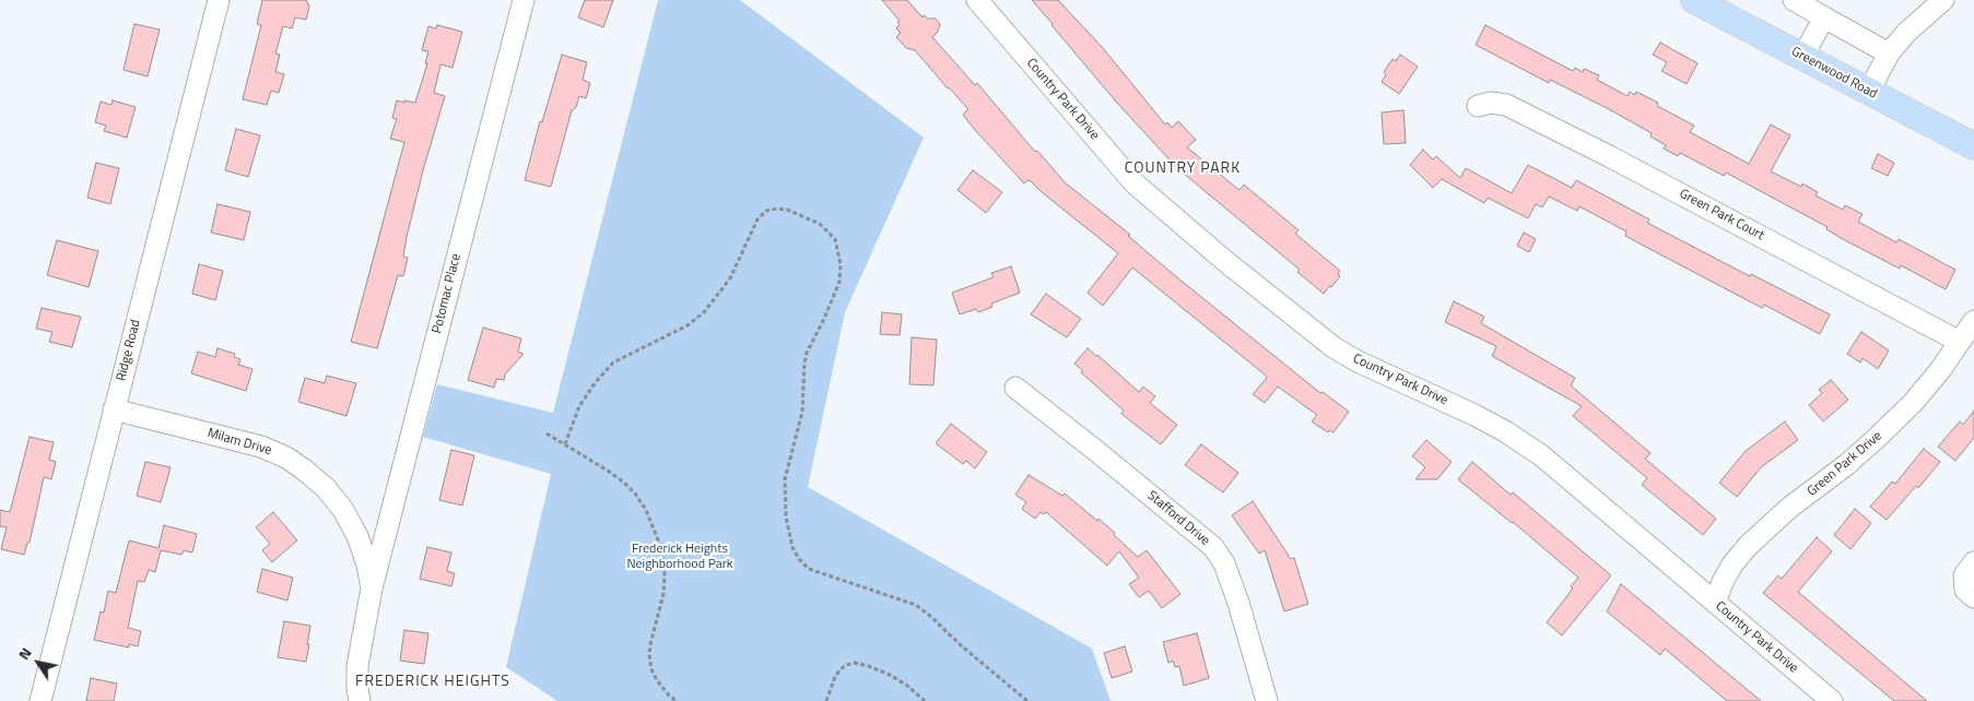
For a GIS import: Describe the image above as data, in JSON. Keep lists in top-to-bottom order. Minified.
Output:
{"streets":{"main road":["Greenwood Road"],"street":["Country Park Drive","Green Park Court","Potomac Place","Ridge Road","Milam Drive","Green Park Drive","Stafford Drive"]},"crossings":[["Country Park Drive","Green Park Drive"],["Green Park Court","Green Park Drive"],["Potomac Place","Milam Drive"],["Ridge Road","Milam Drive"]],"districts":["COUNTRY PARK","FREDERICK HEIGHTS"],"parks":["Frederick Heights Neighborhood Park"],"north":"top left"}
